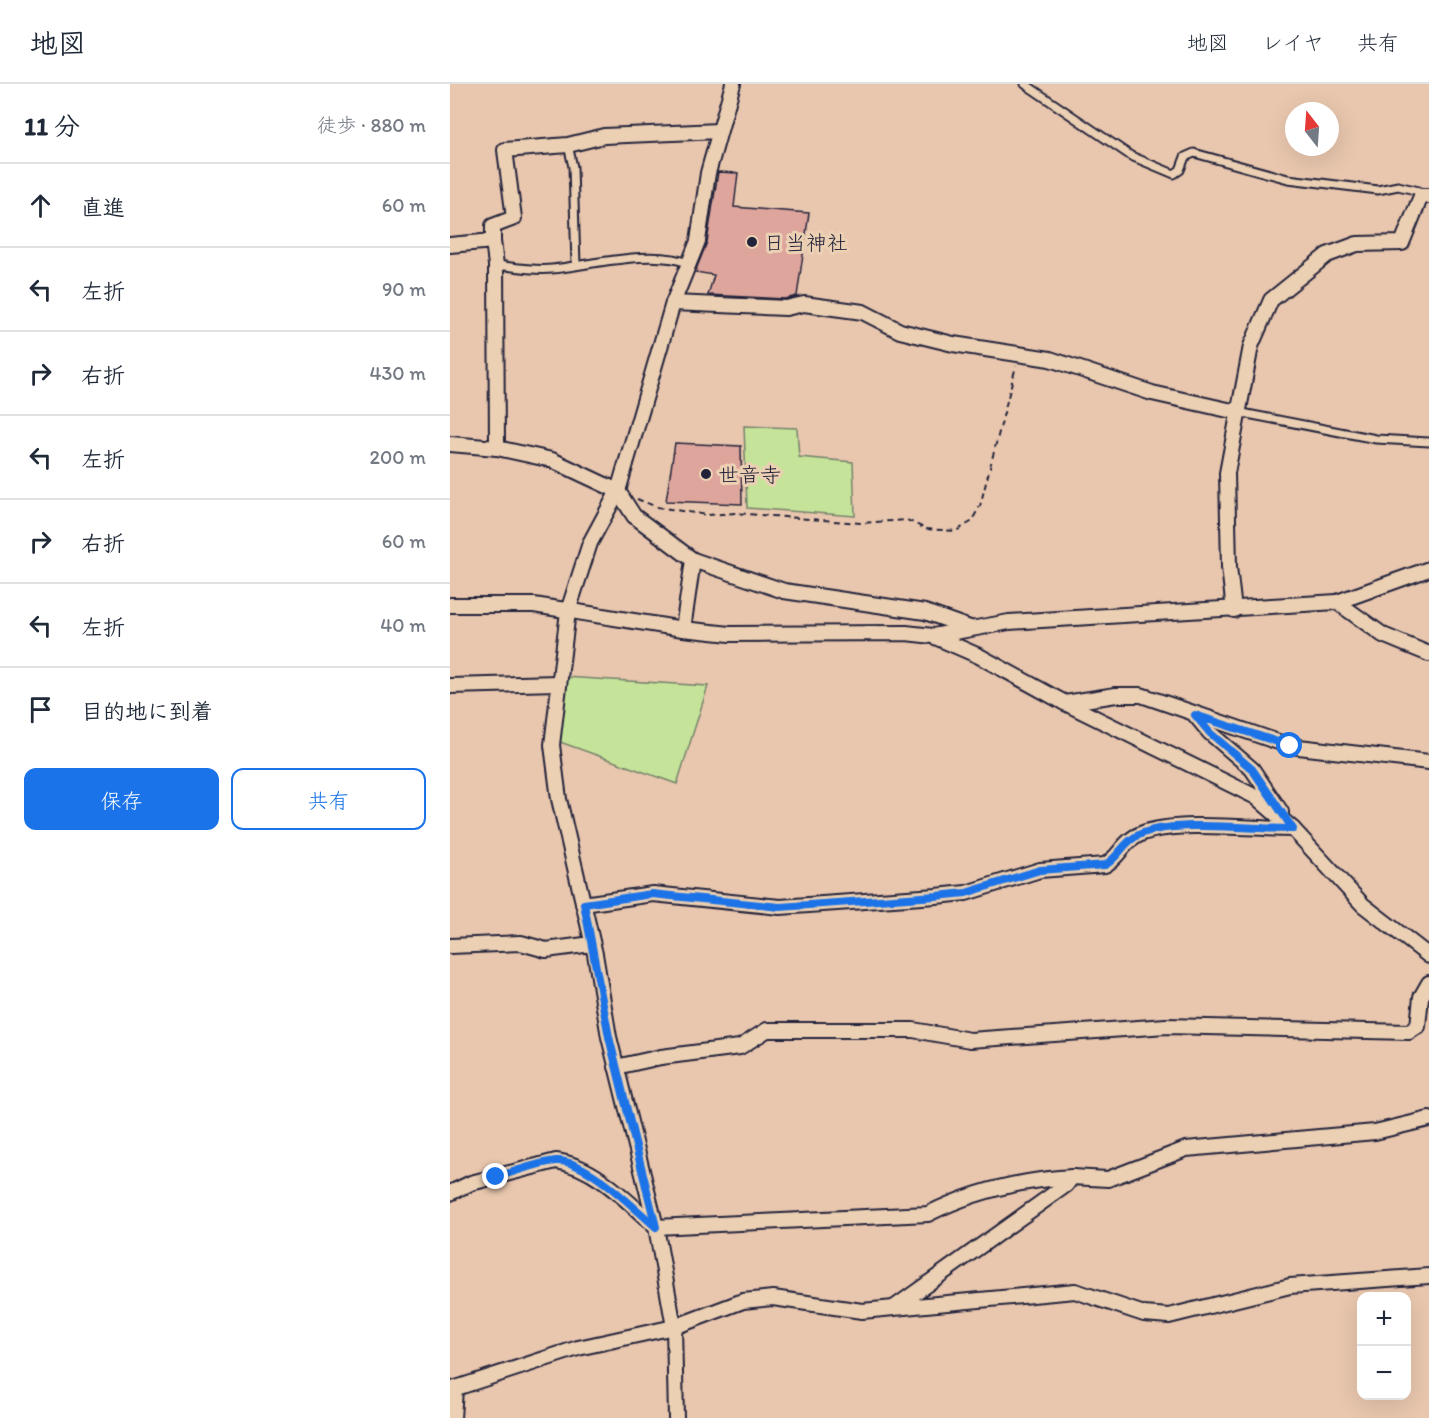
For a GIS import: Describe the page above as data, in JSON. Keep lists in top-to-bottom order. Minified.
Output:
{"places":["日当神社","世音寺"],"north":"top","page":{"header":"地図","nav":["地図","レイヤ","共有"],"heading":["11 分","徒歩 · 880 m"],"list":[["直進","60 m"],["左折","90 m"],["右折","430 m"],["左折","200 m"],["右折","60 m"],["左折","40 m"],"目的地に到着"],"buttons":["保存","共有"],"map_buttons":["+","−"]}}
